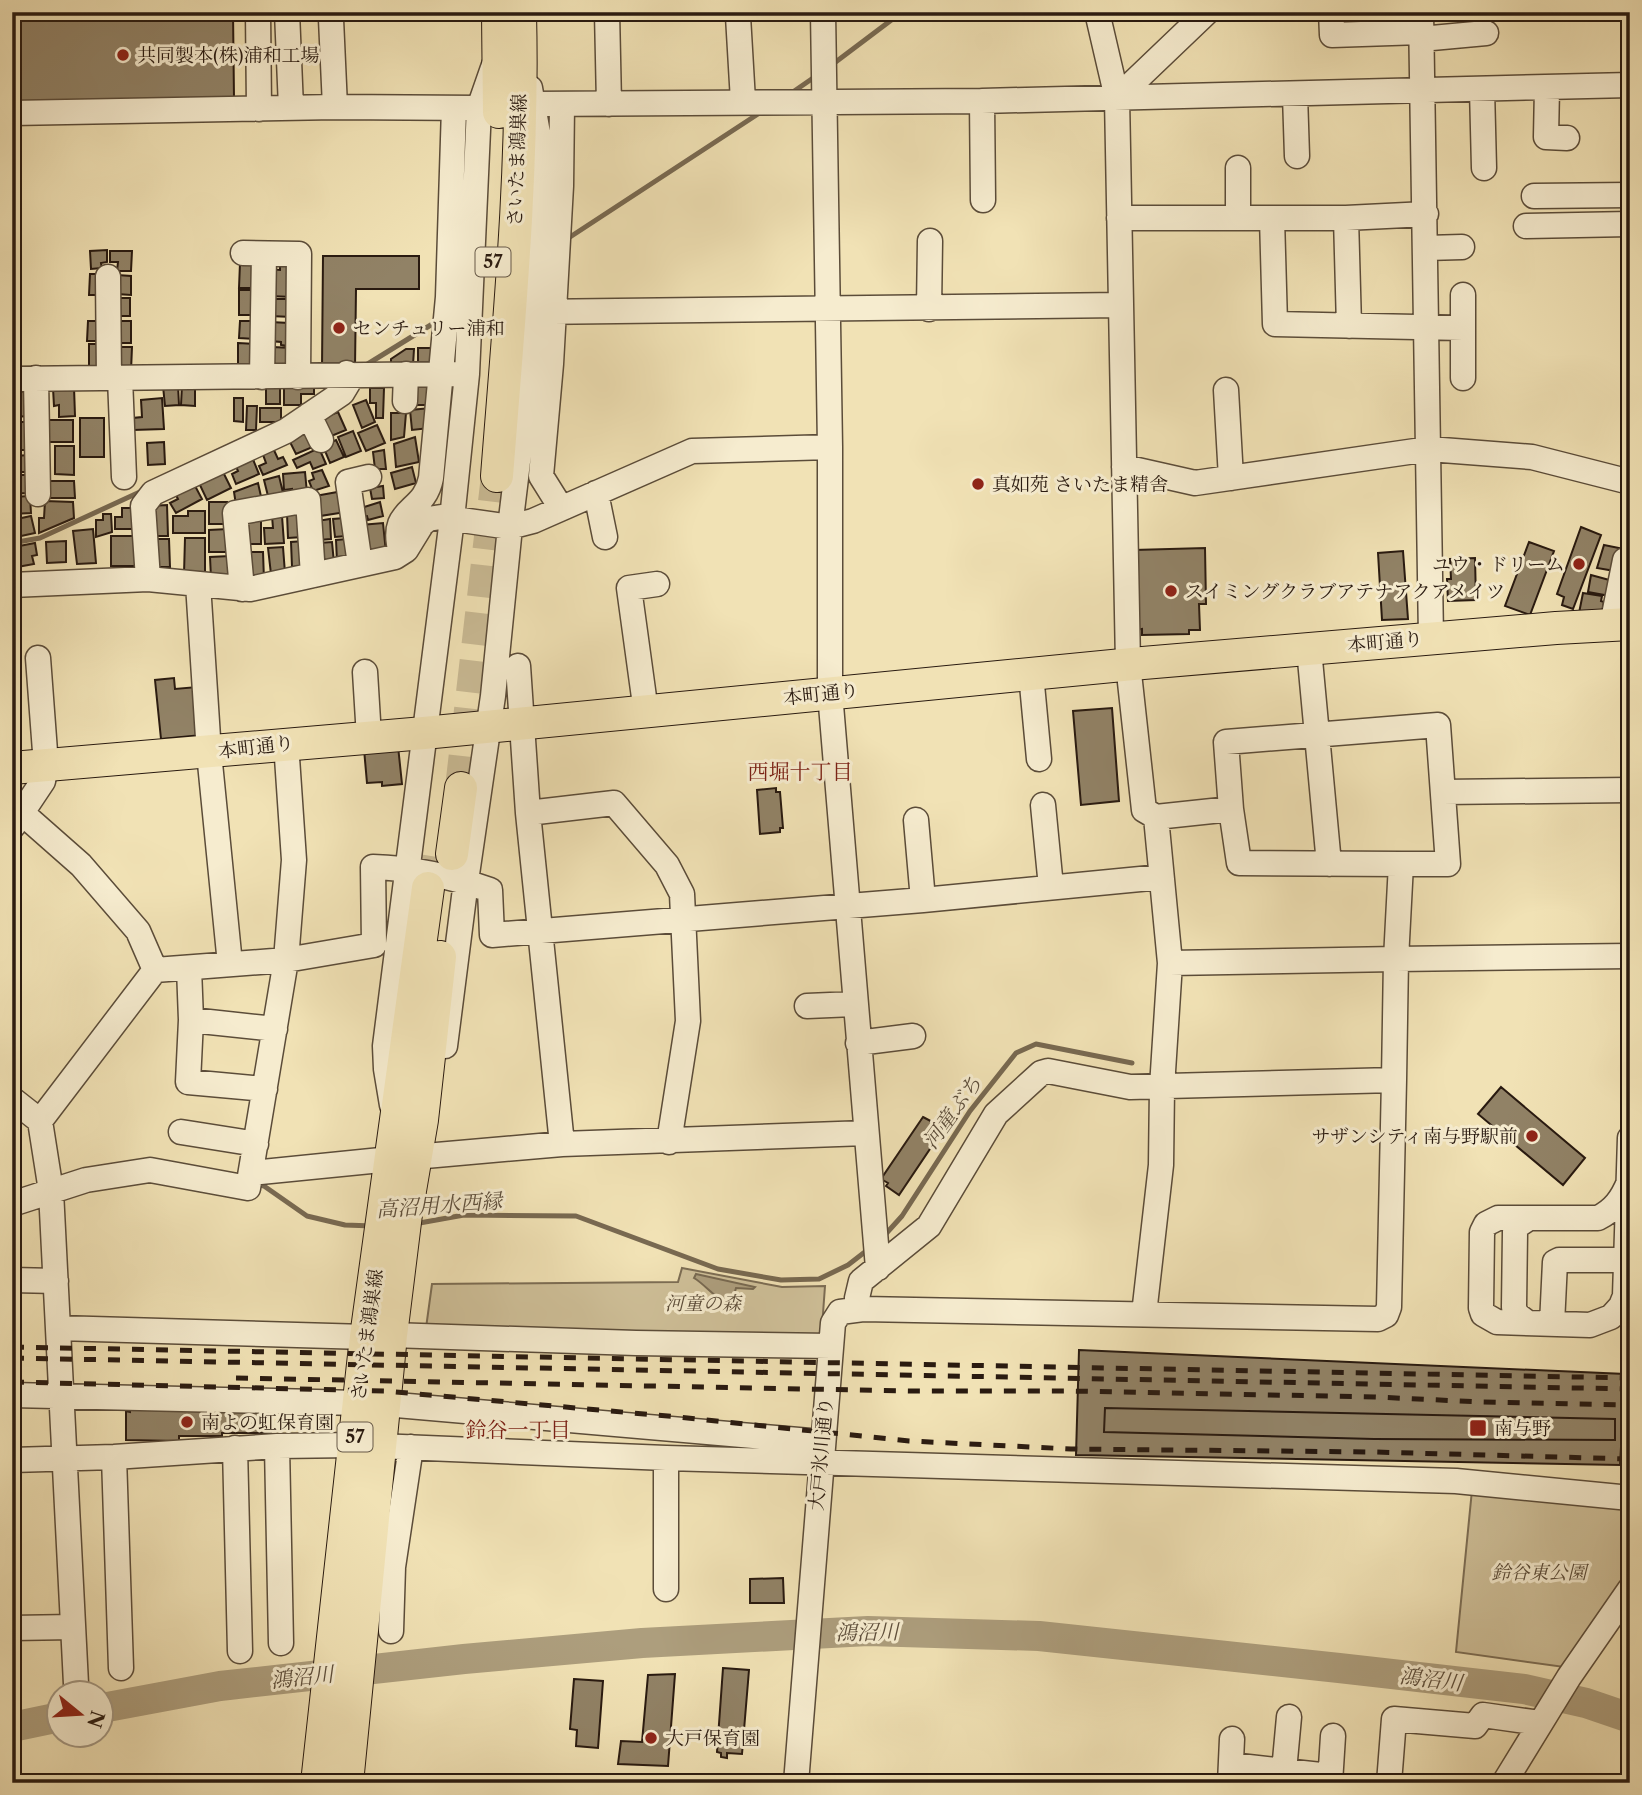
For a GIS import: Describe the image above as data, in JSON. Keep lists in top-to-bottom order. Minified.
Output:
{"streets":{"main road":["さいたま鴻巣線","57","本町通り"],"street":["大戸氷川通り"]},"districts":["西堀十丁目","鈴谷一丁目"],"water":["河童ぶち","高沼用水西縁","鴻沼川"],"parks":["河童の森","鈴谷東公園"],"places":{"other":["共同製本(株)浦和工場","センチュリー浦和","真如苑 さいたま精舎","ユウ・ドリーム","スイミングクラブアテナアクアメイツ","サザンシティ南与野駅前","南よの虹保育園","大戸保育園"],"transit":["南与野"]},"north":"right"}
